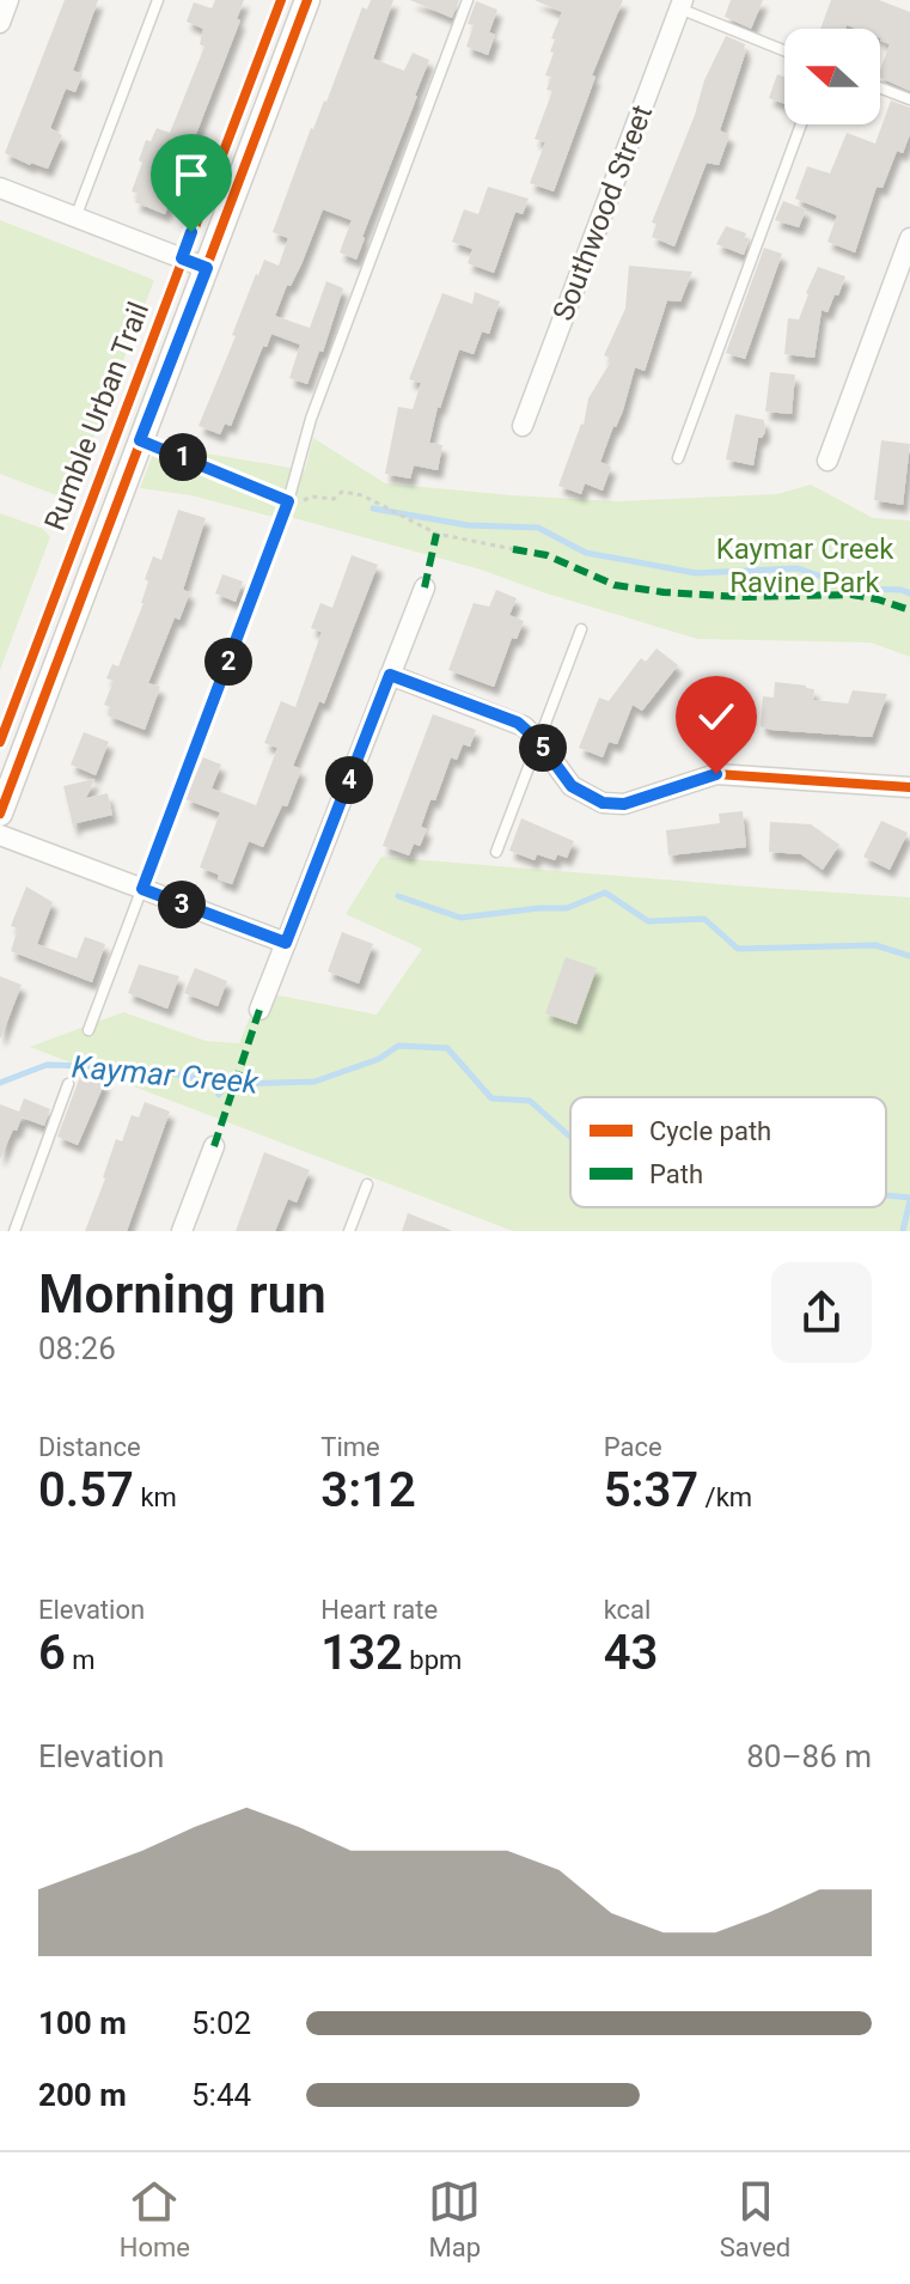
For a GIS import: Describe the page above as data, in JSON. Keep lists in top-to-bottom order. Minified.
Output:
{"streets":{"street":["Southwood Street"],"cycle path":["Rumble Urban Trail"]},"water":["Kaymar Creek"],"parks":["Kaymar Creek Ravine Park"],"legend":["Cycle path","Path"],"north":"left","page":{"pins":["1","2","5","4","3"],"heading":["Morning run","08:26"],"stats":[["Distance","0.57 km"],["Time","3:12"],["Pace","5:37 /km"],["Elevation","6 m"],["Heart rate","132 bpm"],["kcal","43"]],"chart":["Elevation","80–86 m"],"list":[{"name":"100 m","note":"5:02"},{"name":"200 m","note":"5:44"}],"tabs":["Home","Map","Saved"]}}
